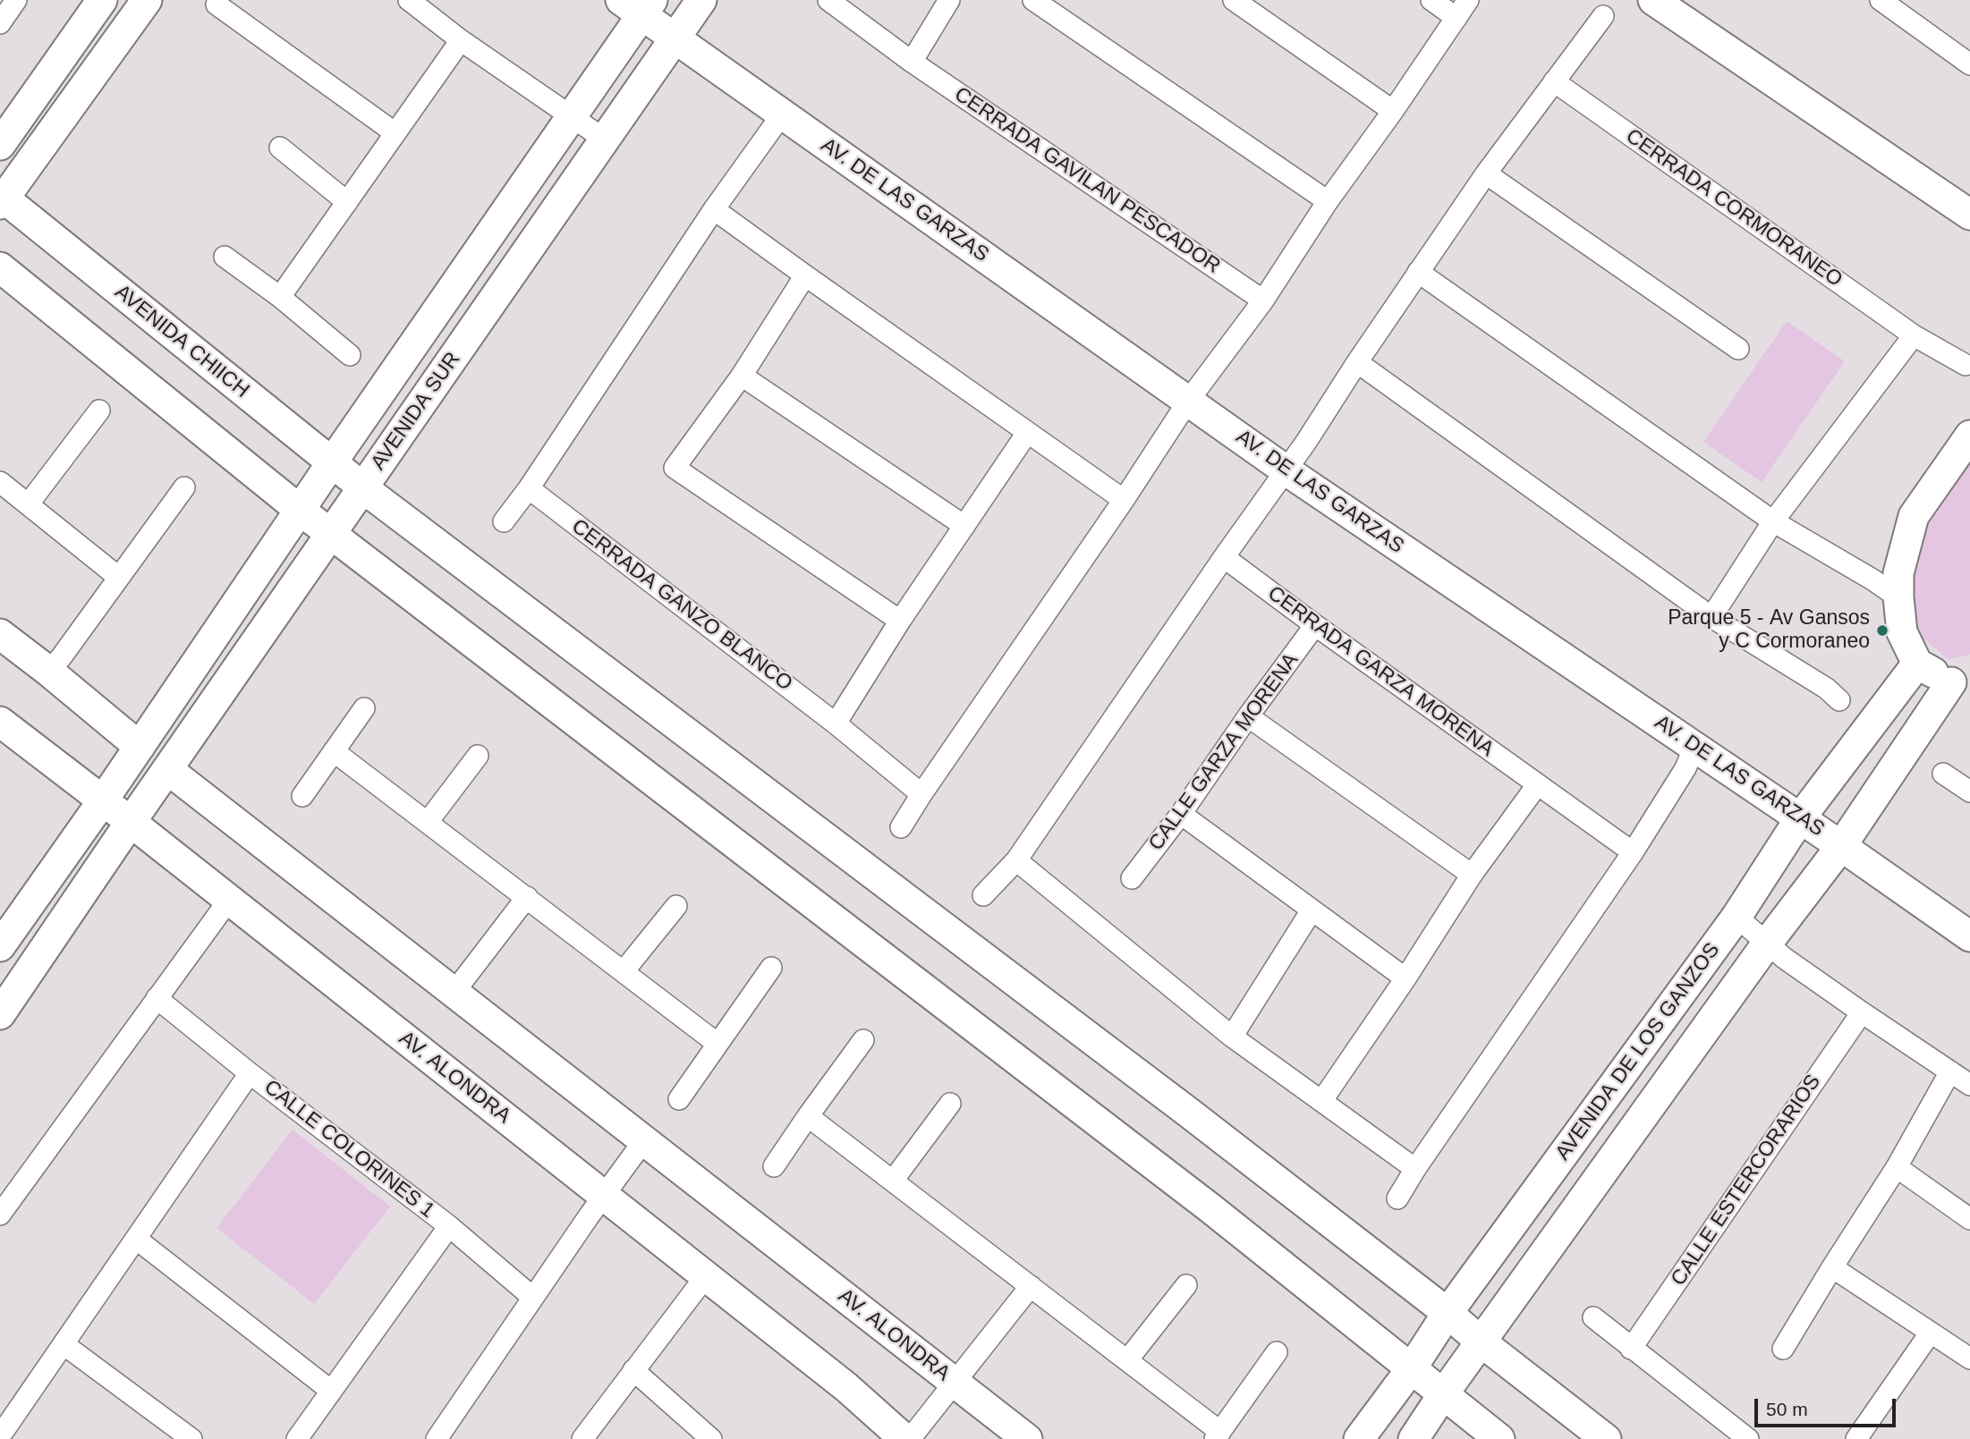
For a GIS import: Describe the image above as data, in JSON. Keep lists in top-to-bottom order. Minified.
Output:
{"streets":{"main road":["AV. DE LAS GARZAS","AVENIDA CHIICH","AVENIDA SUR","AVENIDA DE LOS GANZOS","AV. ALONDRA"],"street":["CERRADA GAVILAN PESCADOR","CERRADA CORMORANEO","CERRADA GANZO BLANCO","CERRADA GARZA MORENA","CALLE GARZA MORENA","CALLE COLORINES 1","CALLE ESTERCORARIOS"]},"crossings":[["AV. DE LAS GARZAS","AVENIDA SUR"],["AV. DE LAS GARZAS","AVENIDA DE LOS GANZOS"],["AVENIDA CHIICH","AVENIDA SUR"],["AVENIDA CHIICH","AVENIDA DE LOS GANZOS"],["AVENIDA SUR","AV. ALONDRA"],["CERRADA GARZA MORENA","CALLE GARZA MORENA"]],"places":["Parque 5 - Av Gansos y C Cormoraneo"],"scale_bar":"50 m"}
